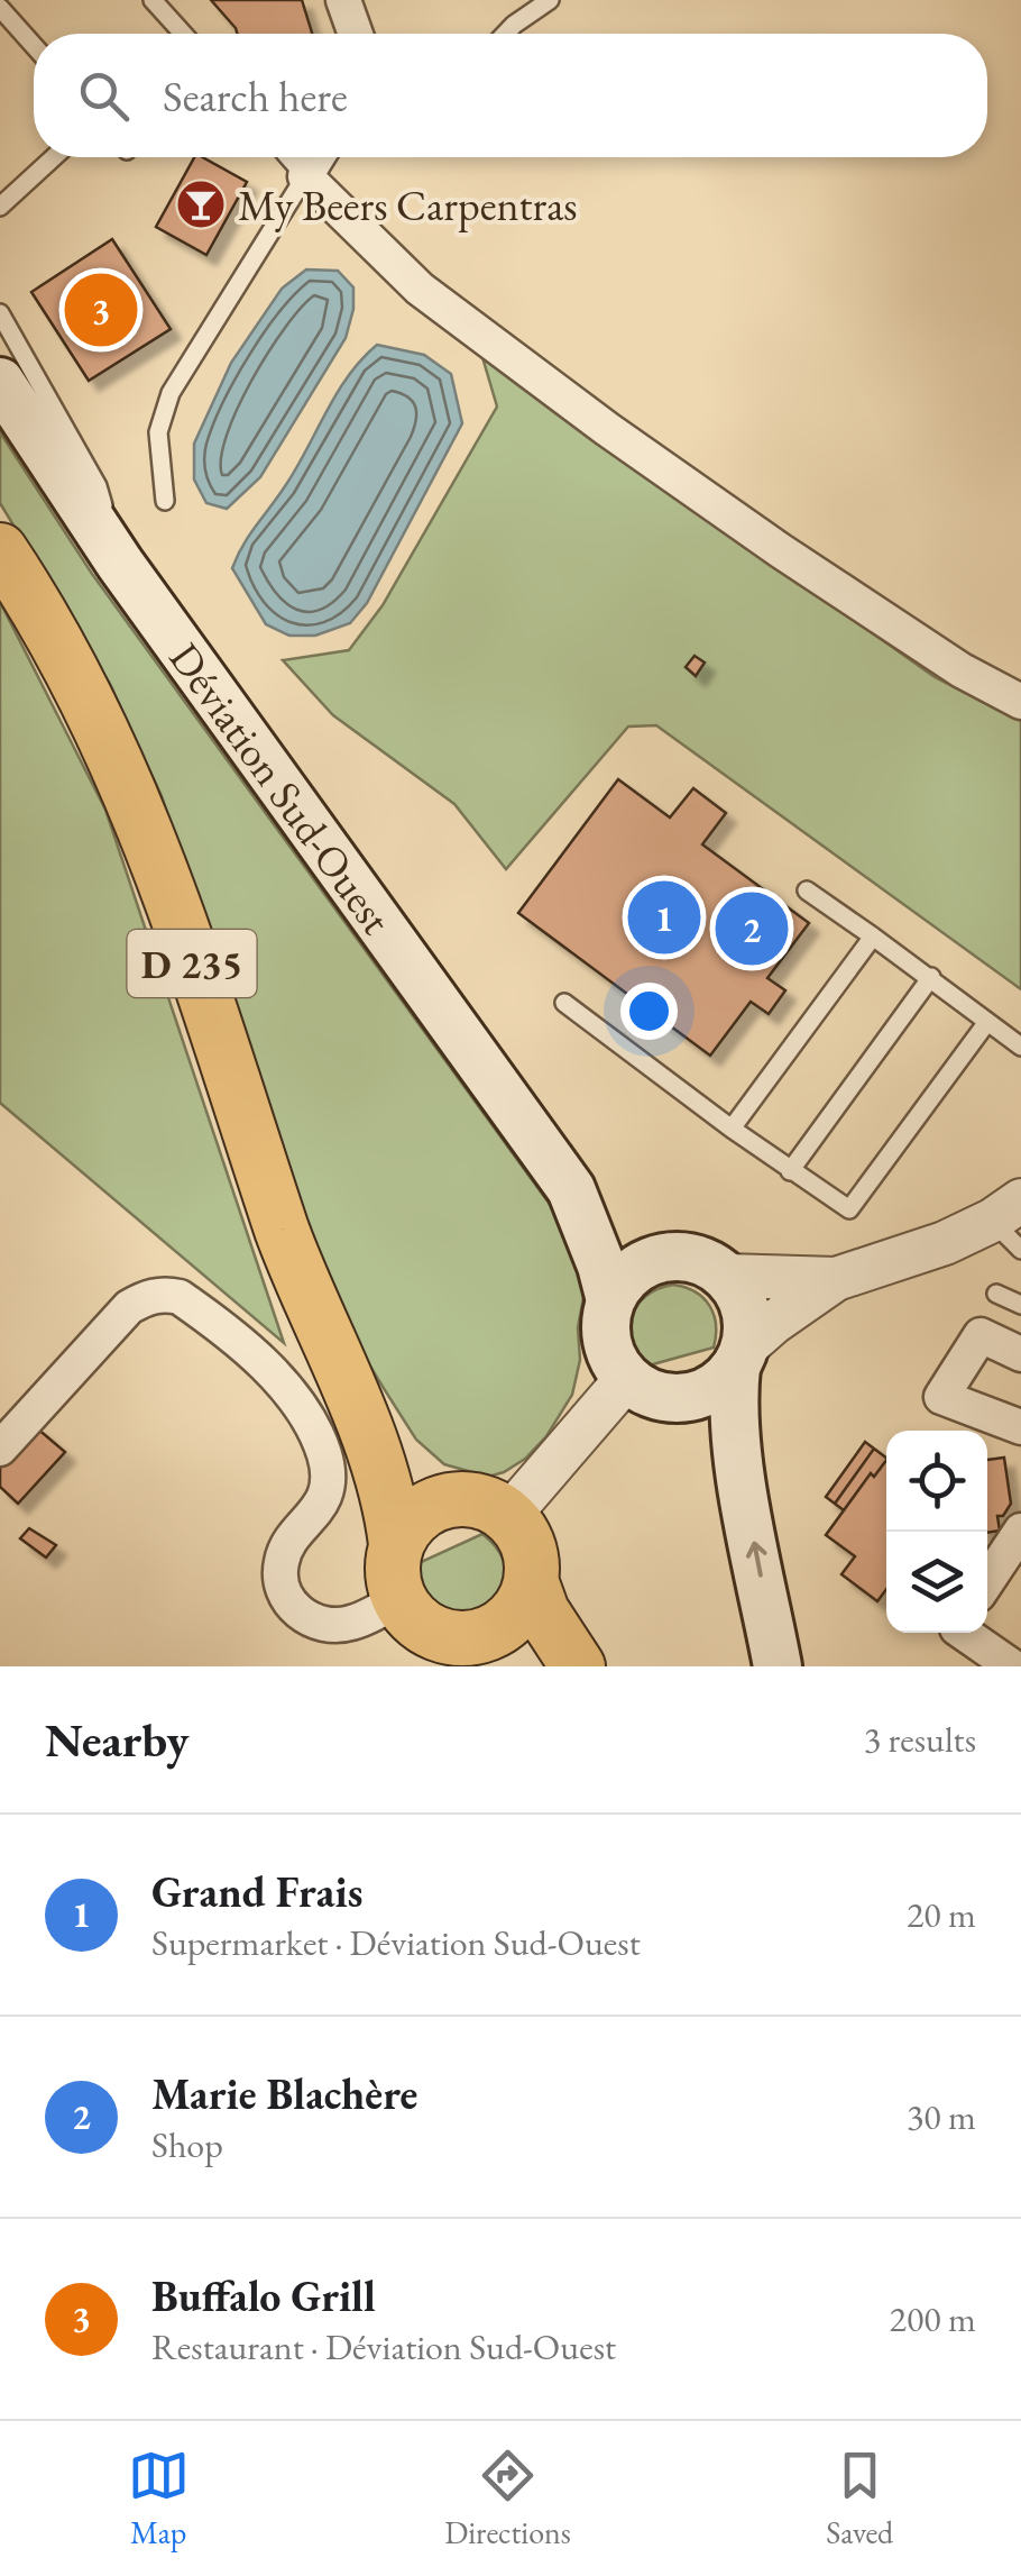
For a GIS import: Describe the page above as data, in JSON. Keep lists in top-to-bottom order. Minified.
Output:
{"streets":{"main road":["Déviation Sud-Ouest","D 235"]},"places":{"bar":["My Beers Carpentras"]},"page":{"search":"Search here","pins":["3","1","2"],"heading":["Nearby","3 results"],"list":[{"mark":"1","name":"Grand Frais","note":"Supermarket · Déviation Sud-Ouest","value":"20 m"},{"mark":"2","name":"Marie Blachère","note":"Shop","value":"30 m"},{"mark":"3","name":"Buffalo Grill","note":"Restaurant · Déviation Sud-Ouest","value":"200 m"}],"nav":["Map","Directions","Saved"]}}
